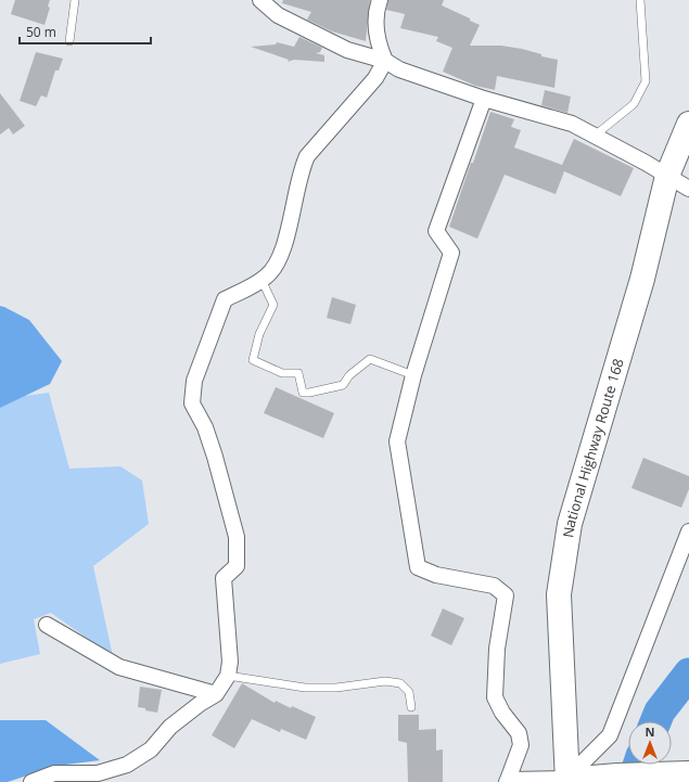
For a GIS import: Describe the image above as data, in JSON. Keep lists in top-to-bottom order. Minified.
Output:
{"streets":{"highway":["National Highway Route 168"]},"scale_bar":"50 m","north":"top"}
